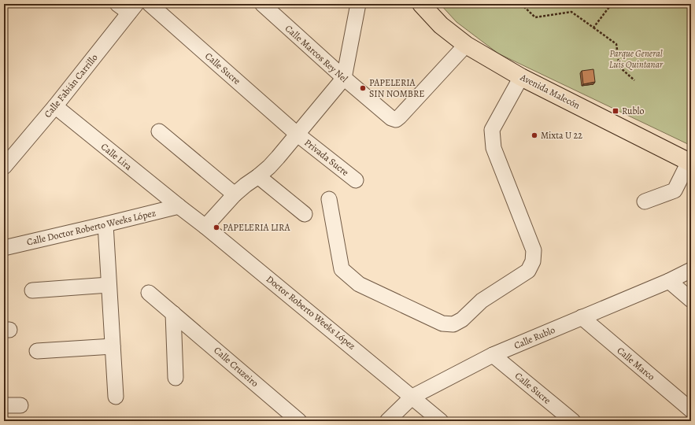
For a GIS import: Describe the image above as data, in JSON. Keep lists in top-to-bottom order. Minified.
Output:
{"streets":{"main road":["Avenida Malecón"],"street":["Calle Marcos Rey Nel","Calle Sucre","Calle Fabián Carrillo","Calle Lira","Privada Sucre","Calle Doctor Roberto Weeks López","Doctor Roberto Weeks López","Calle Rublo","Calle Marco","Calle Cruzeiro"]},"crossings":[["Calle Marcos Rey Nel","Avenida Malecón"],["Calle Sucre","Privada Sucre"],["Calle Sucre","Calle Rublo"],["Calle Fabián Carrillo","Calle Lira"],["Calle Lira","Calle Doctor Roberto Weeks López"],["Calle Lira","Doctor Roberto Weeks López"],["Calle Doctor Roberto Weeks López","Doctor Roberto Weeks López"],["Doctor Roberto Weeks López","Calle Rublo"],["Calle Rublo","Calle Marco"]],"parks":["Parque General Luis Quintanar"],"places":{"other":["PAPELERIA SIN NOMBRE","Mixta U 22","PAPELERIA LIRA"],"transit":["Rublo"]}}
